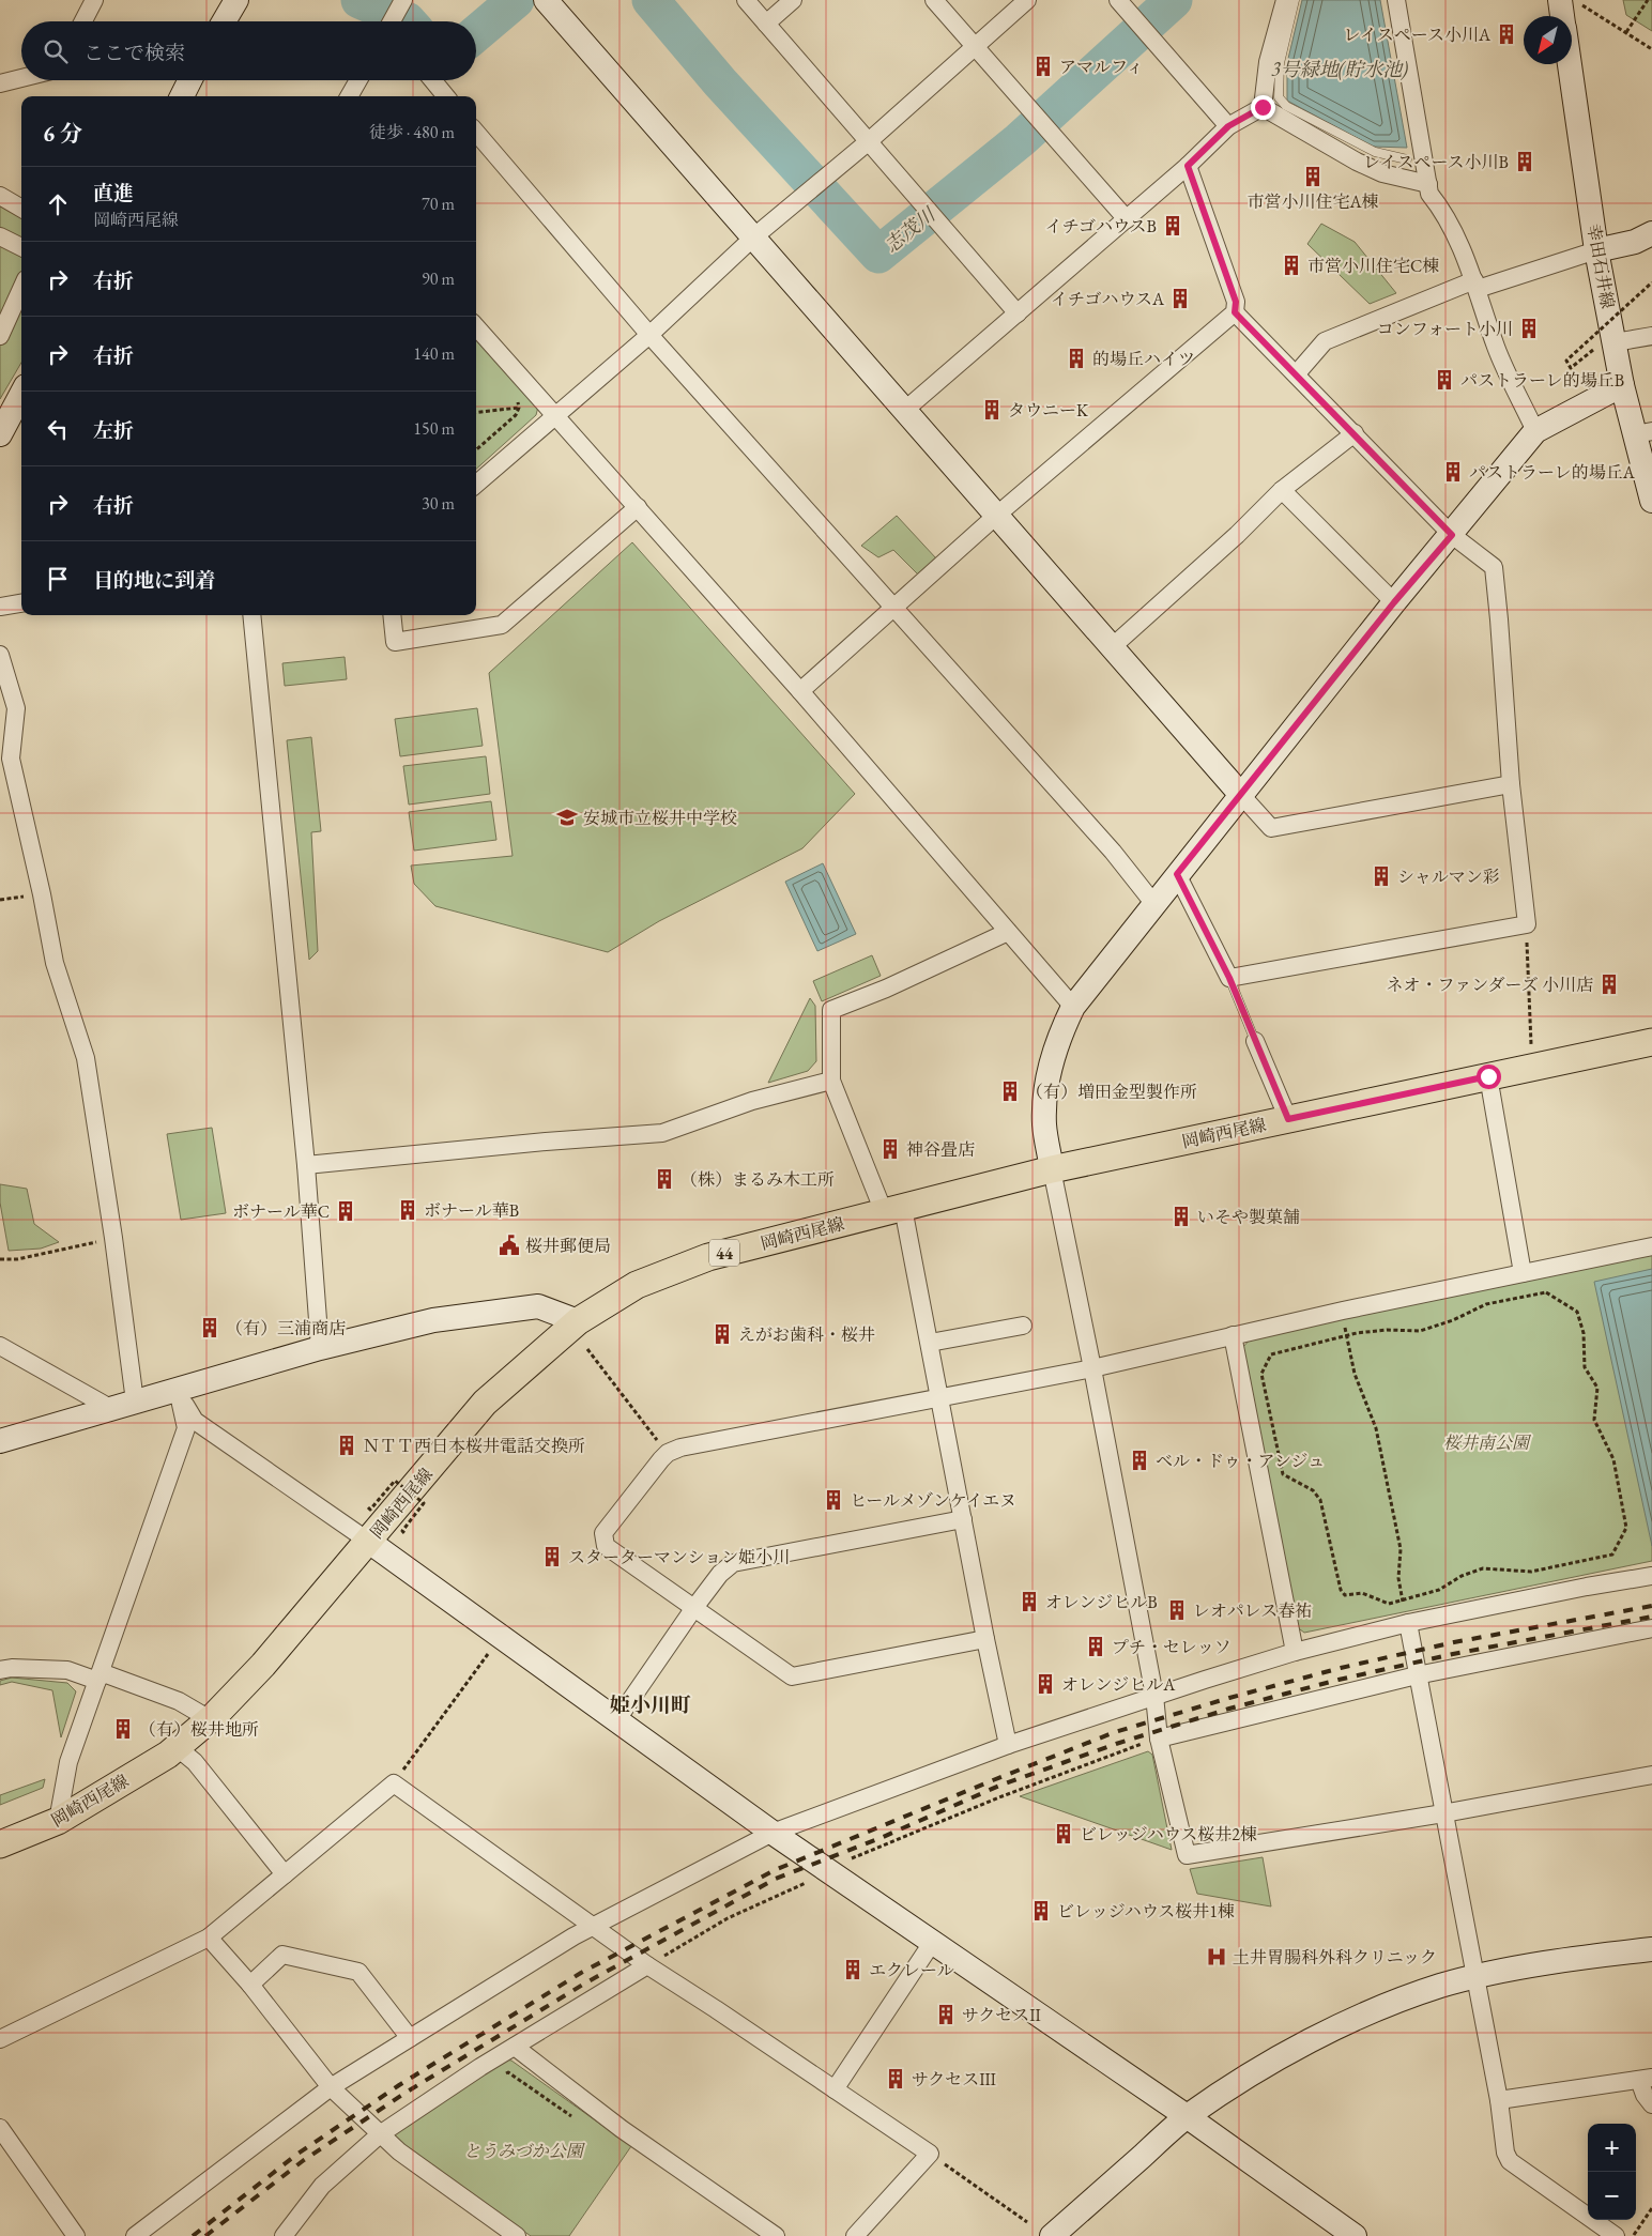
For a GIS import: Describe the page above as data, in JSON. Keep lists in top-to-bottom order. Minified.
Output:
{"streets":{"main road":["岡崎西尾線","44"],"street":["幸田石井線"]},"districts":["姫小川町"],"water":["3号緑地(貯水池)","志茂川"],"parks":["桜井南公園","とうみづか公園"],"places":{"building":["レイスペース小川A","アマルフィ","レイスペース小川B","市営小川住宅A棟","イチゴハウスB","市営小川住宅C棟","イチゴハウスA","コンフォート小川","的場丘ハイツ","パストラーレ的場丘B","タウニーK","パストラーレ的場丘A","シャルマン彩","ネオ・ファンダーズ 小川店","（有）増田金型製作所","神谷畳店","（株）まるみ木工所","ボナール華B","ボナール華C","いそや製菓舗","（有）三浦商店","えがお歯科・桜井","ＮＴＴ西日本桜井電話交換所","ベル・ドゥ・アンジュ","ヒールメゾンケイエヌ","スターターマンション姫小川","オレンジヒルB","レオパレス春祐","プチ・セレッソ","オレンジヒルA","（有）桜井地所","ビレッジハウス桜井2棟","ビレッジハウス桜井1棟","エクレール","サクセスⅡ","サクセスⅢ"],"school or university":["安城市立桜井中学校"],"public building":["桜井郵便局"],"hospital":["土井胃腸科外科クリニック"]},"north":"bottom left","page":{"search":"ここで検索","heading":["6 分","徒歩 · 480 m"],"list":[["直進","岡崎西尾線","70 m"],["右折","90 m"],["右折","140 m"],["左折","150 m"],["右折","30 m"],"目的地に到着"],"map_buttons":["+","−"]}}
